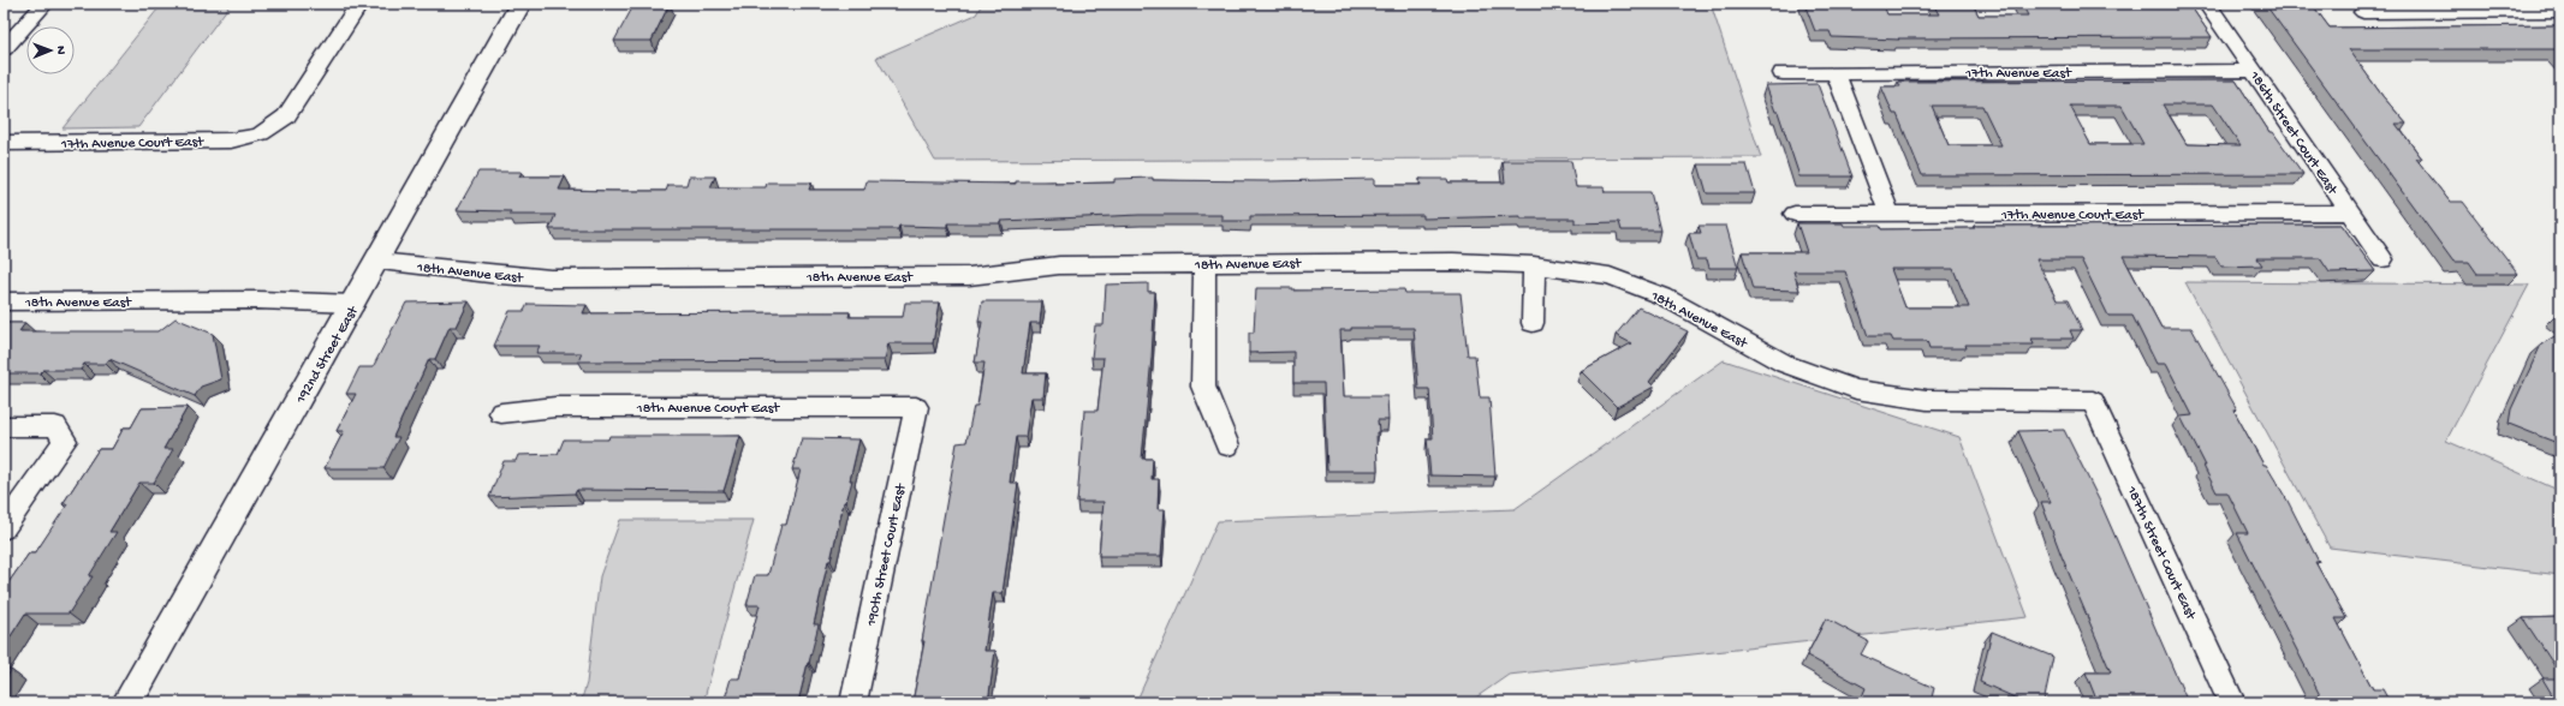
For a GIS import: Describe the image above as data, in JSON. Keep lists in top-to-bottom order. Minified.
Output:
{"streets":{"street":["17th Avenue East","186th Street Court East","17th Avenue Court East","18th Avenue East","192nd Street East","18th Avenue Court East","187th Street Court East","190th Street Court East"]},"crossings":[["17th Avenue East","186th Street Court East"],["186th Street Court East","17th Avenue Court East"],["18th Avenue East","192nd Street East"],["18th Avenue East","187th Street Court East"],["18th Avenue Court East","190th Street Court East"]],"north":"right"}
